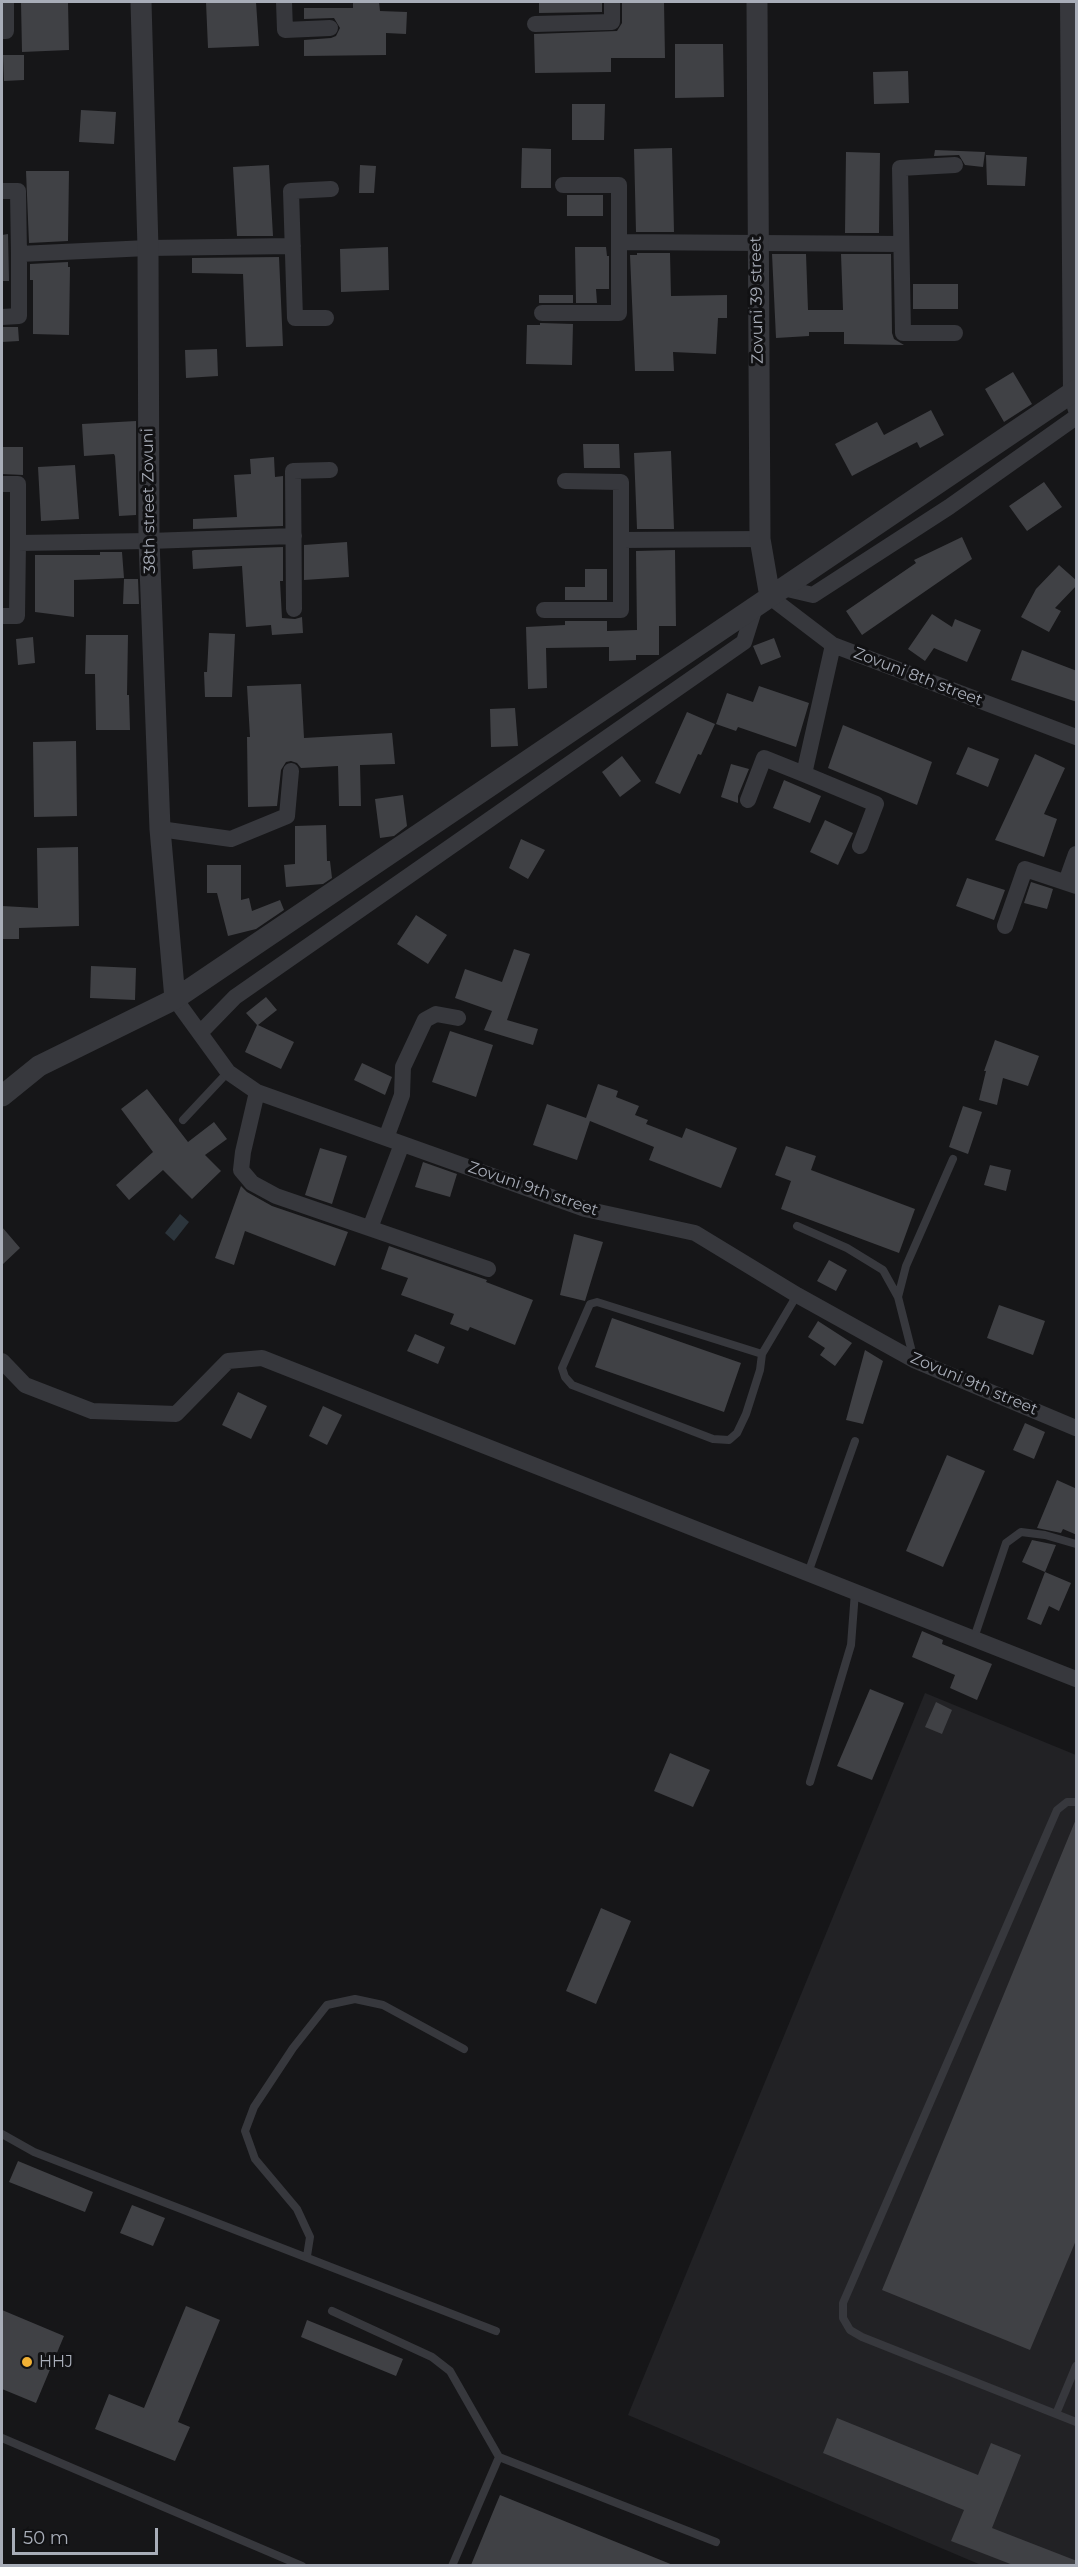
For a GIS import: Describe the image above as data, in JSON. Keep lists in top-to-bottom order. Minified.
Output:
{"streets":{"street":["Zovuni 39 street","38th street Zovuni","Zovuni 8th street","Zovuni 9th street"]},"crossings":[["Zovuni 39 street","Zovuni 8th street"],["38th street Zovuni","Zovuni 9th street"]],"places":["HHJ"],"scale_bar":"50 m"}
